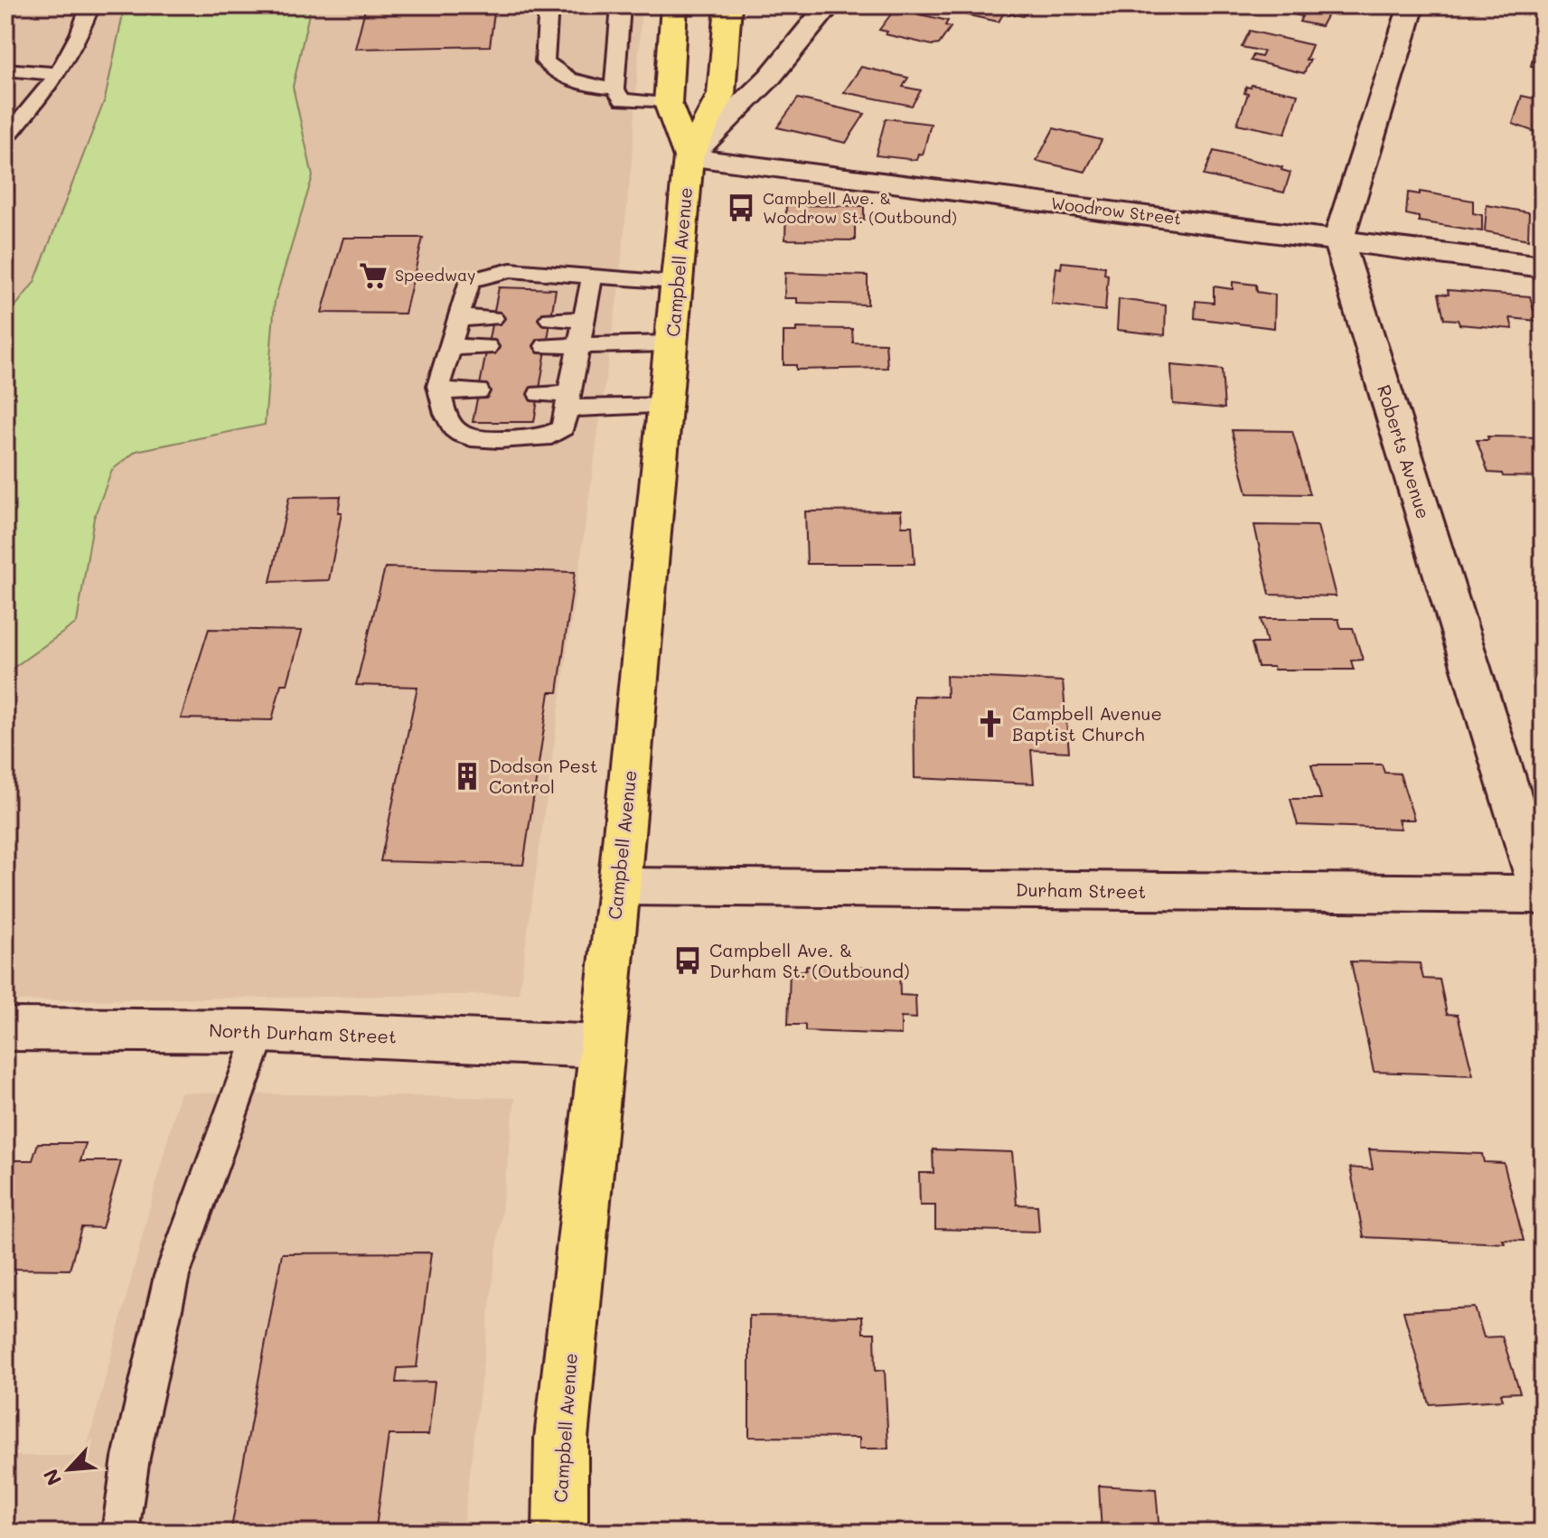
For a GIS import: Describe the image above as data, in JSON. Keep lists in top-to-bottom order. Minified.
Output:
{"streets":{"main road":["Campbell Avenue"],"street":["Woodrow Street","Roberts Avenue","Durham Street","North Durham Street"]},"crossings":[["Woodrow Street","Campbell Avenue"],["Woodrow Street","Roberts Avenue"],["Campbell Avenue","Durham Street"],["Campbell Avenue","North Durham Street"],["Roberts Avenue","Durham Street"]],"places":{"bus stop":["Campbell Ave. & Woodrow St. (Outbound)","Campbell Ave. & Durham St. (Outbound)"],"supermarket":["Speedway"],"church":["Campbell Avenue Baptist Church"],"building":["Dodson Pest Control"]},"north":"bottom left"}
